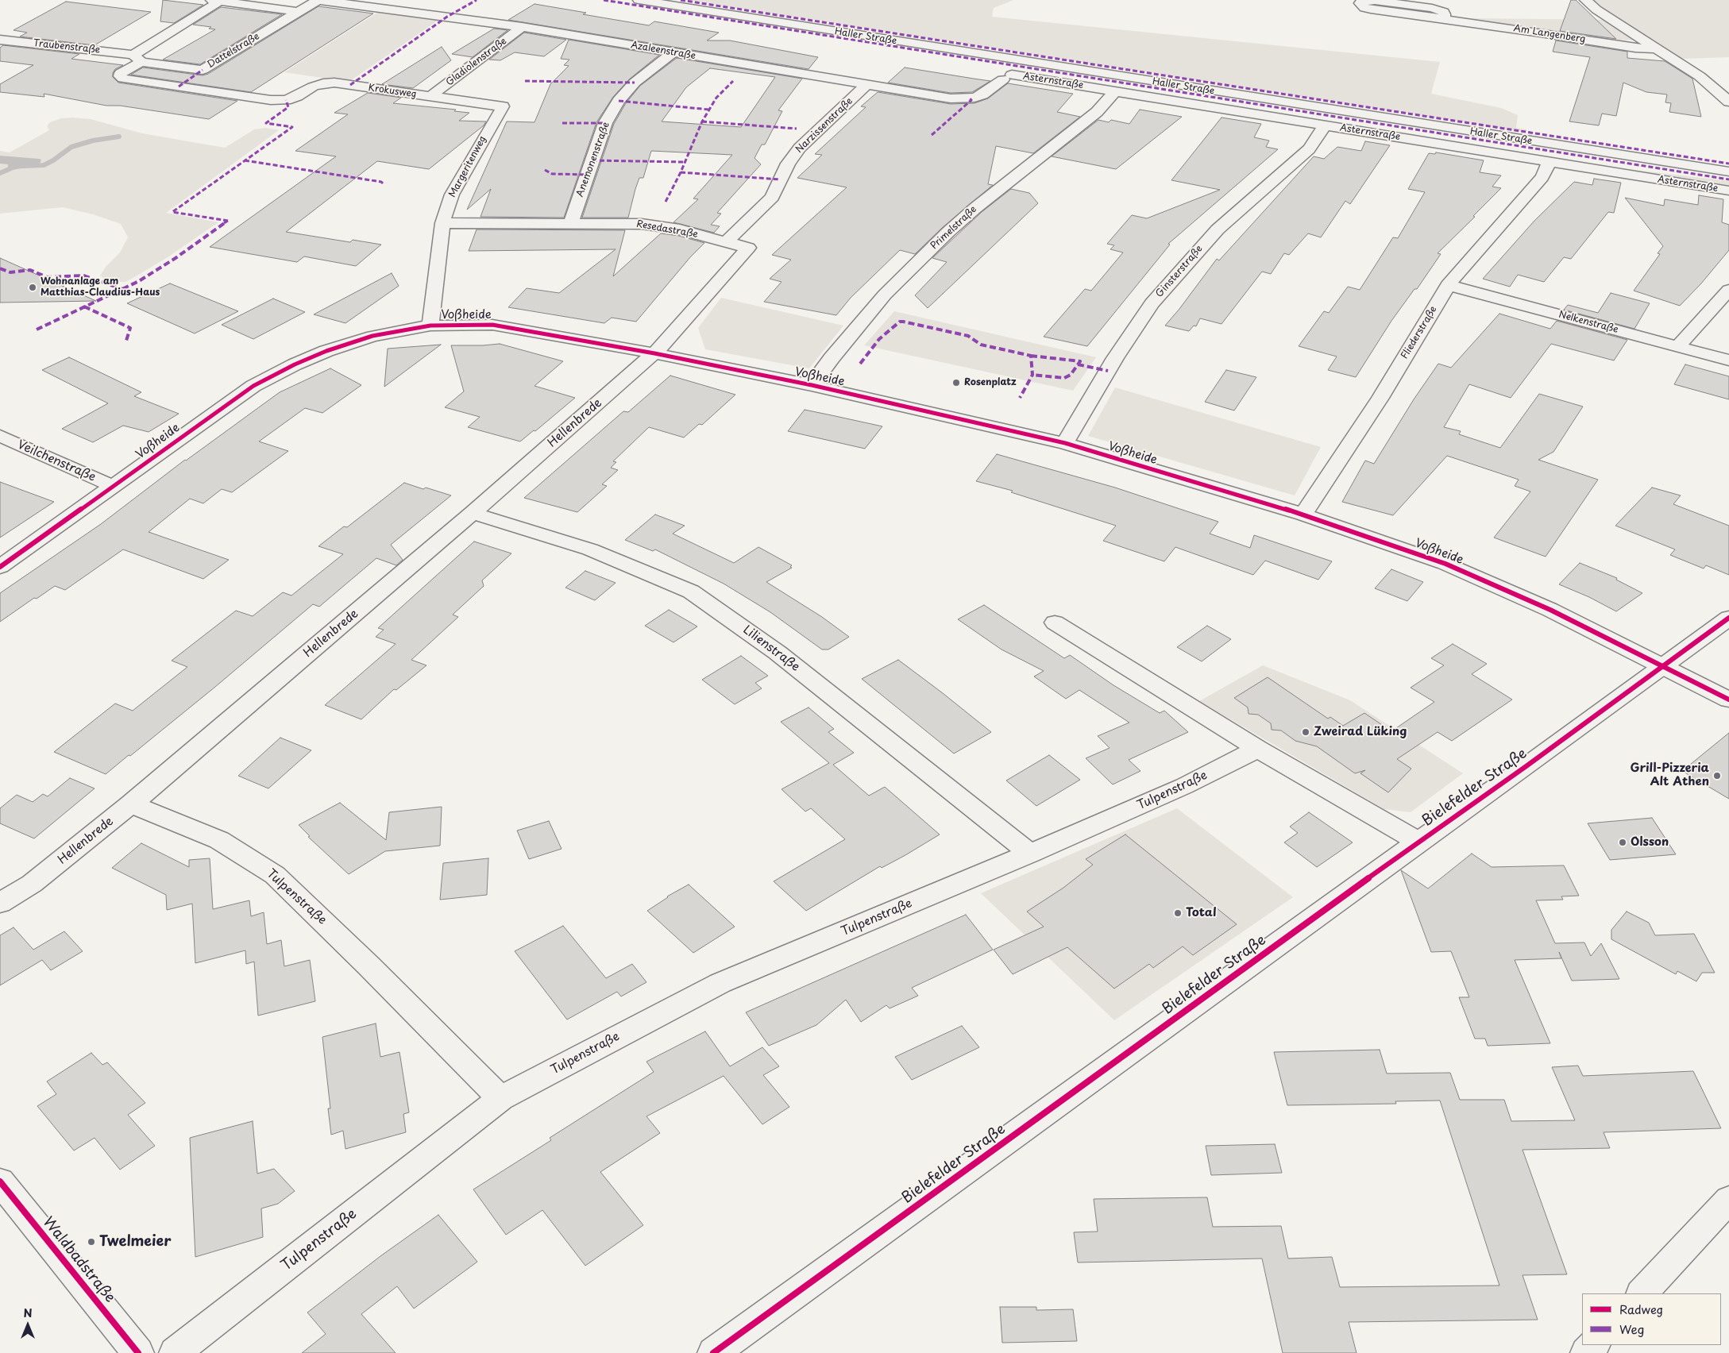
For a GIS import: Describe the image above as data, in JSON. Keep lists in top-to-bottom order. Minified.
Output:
{"streets":{"street":["Am Langenberg","Haller Straße","Traubenstraße","Dattelstraße","Azaleenstraße","Gladiolenstraße","Asternstraße","Krokusweg","Narzissenstraße","Anemonenstraße","Margeritenweg","Primelstraße","Resedastraße","Ginsterstraße","Voßheide","Nelkenstraße","Fliederstraße","Hellenbrede","Veilchenstraße","Lilienstraße","Bielefelder Straße","Tulpenstraße","Waldbadstraße"]},"crossings":[["Traubenstraße","Dattelstraße"],["Traubenstraße","Krokusweg"],["Dattelstraße","Azaleenstraße"],["Dattelstraße","Krokusweg"],["Azaleenstraße","Gladiolenstraße"],["Azaleenstraße","Asternstraße"],["Azaleenstraße","Narzissenstraße"],["Azaleenstraße","Anemonenstraße"],["Gladiolenstraße","Krokusweg"],["Asternstraße","Primelstraße"],["Asternstraße","Ginsterstraße"],["Asternstraße","Fliederstraße"],["Krokusweg","Margeritenweg"],["Narzissenstraße","Resedastraße"],["Anemonenstraße","Resedastraße"],["Margeritenweg","Resedastraße"],["Margeritenweg","Voßheide"],["Primelstraße","Voßheide"],["Resedastraße","Voßheide"],["Resedastraße","Hellenbrede"],["Ginsterstraße","Voßheide"],["Voßheide","Fliederstraße"],["Voßheide","Hellenbrede"],["Voßheide","Veilchenstraße"],["Voßheide","Bielefelder Straße"],["Nelkenstraße","Fliederstraße"],["Hellenbrede","Lilienstraße"],["Hellenbrede","Tulpenstraße"],["Lilienstraße","Tulpenstraße"]],"places":["Wohnanlage am Matthias-Claudius-Haus","Rosenplatz","Zweirad Lüking","Grill-Pizzeria Alt Athen","Olsson","Total","Twelmeier"],"legend":["Radweg","Weg"],"north":"top"}
